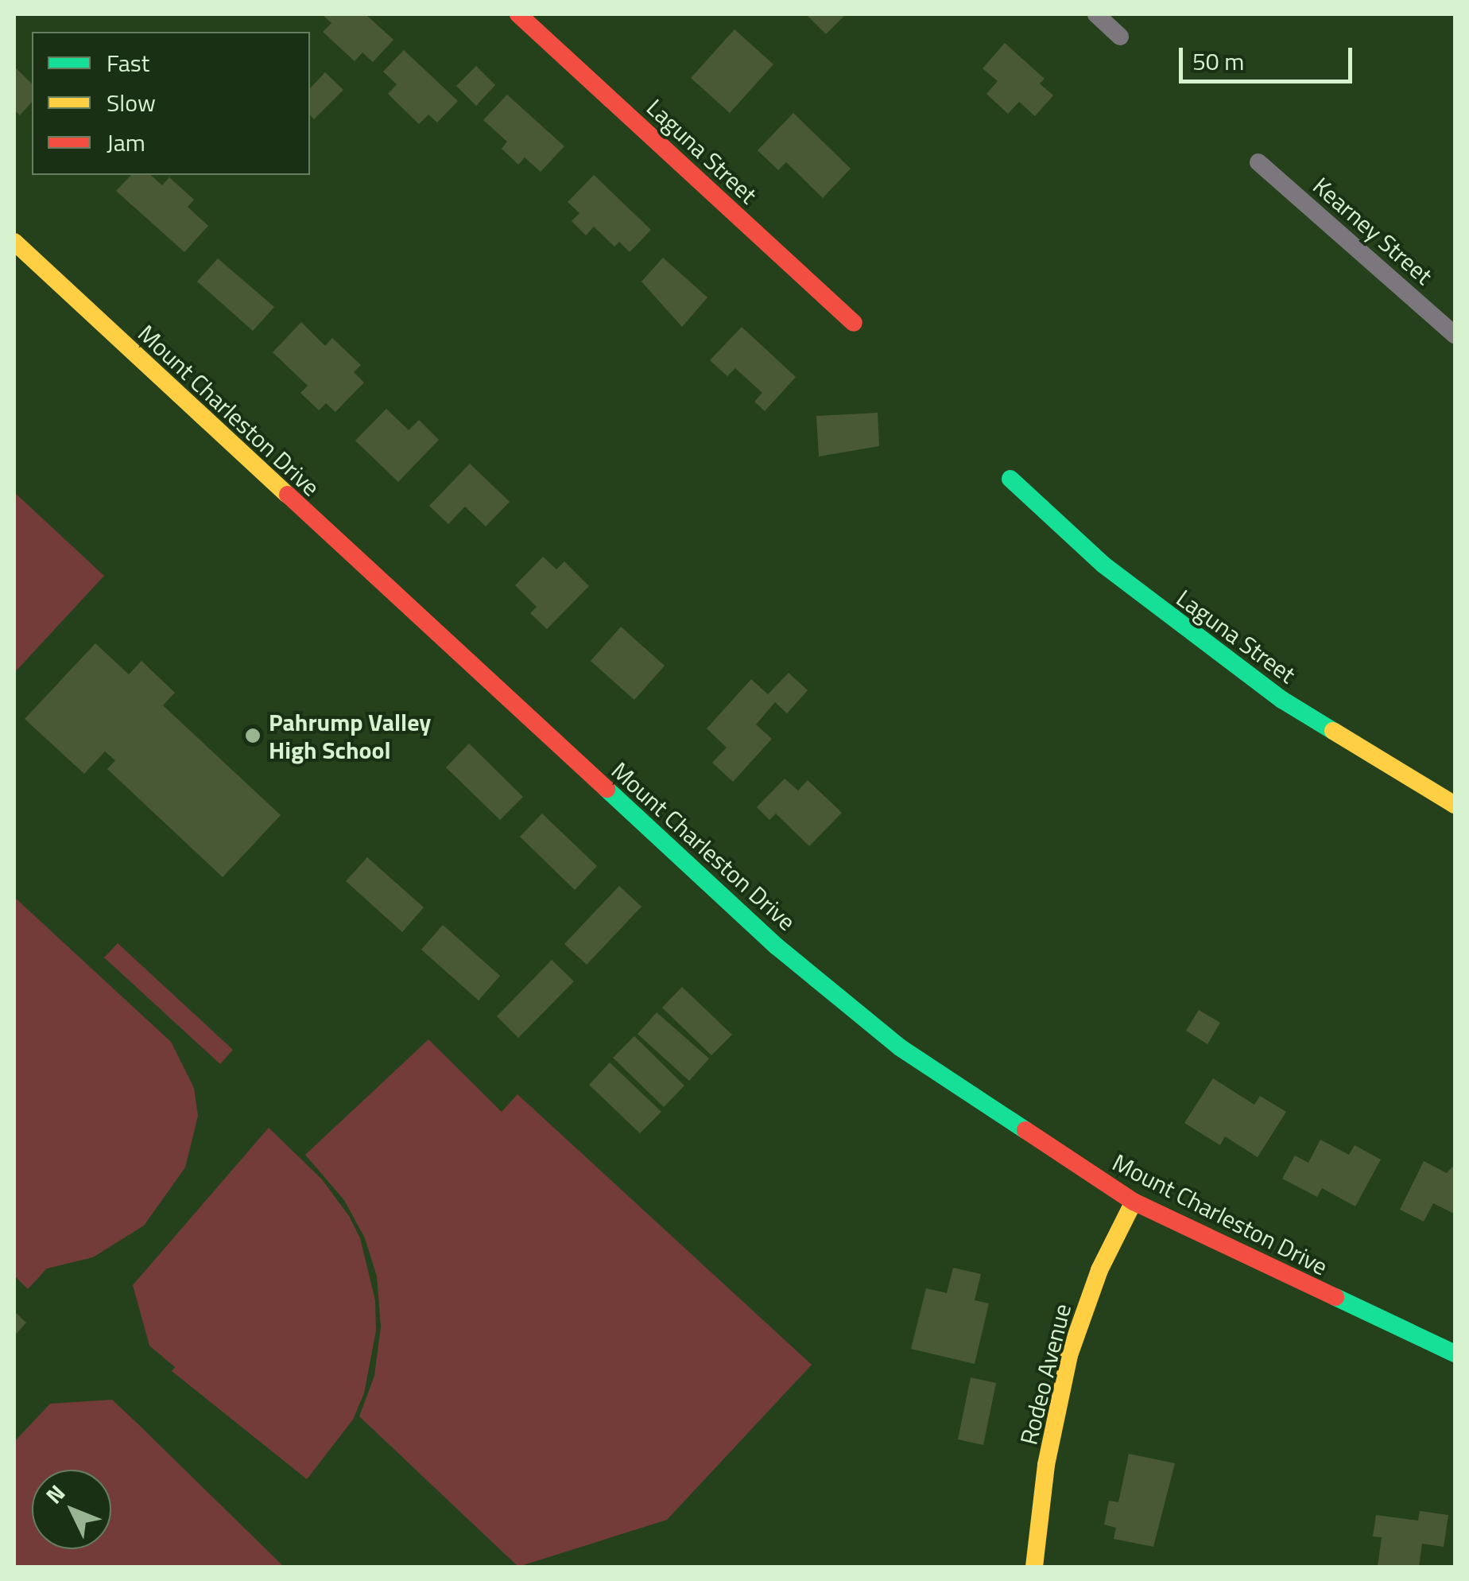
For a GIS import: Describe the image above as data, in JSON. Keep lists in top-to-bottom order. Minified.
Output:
{"streets":{"street":["Laguna Street","Kearney Street","Mount Charleston Drive","Rodeo Avenue"]},"crossings":[["Mount Charleston Drive","Rodeo Avenue"]],"places":["Pahrump Valley High School"],"legend":["Fast","Slow","Jam"],"scale_bar":"50 m","north":"top left"}
